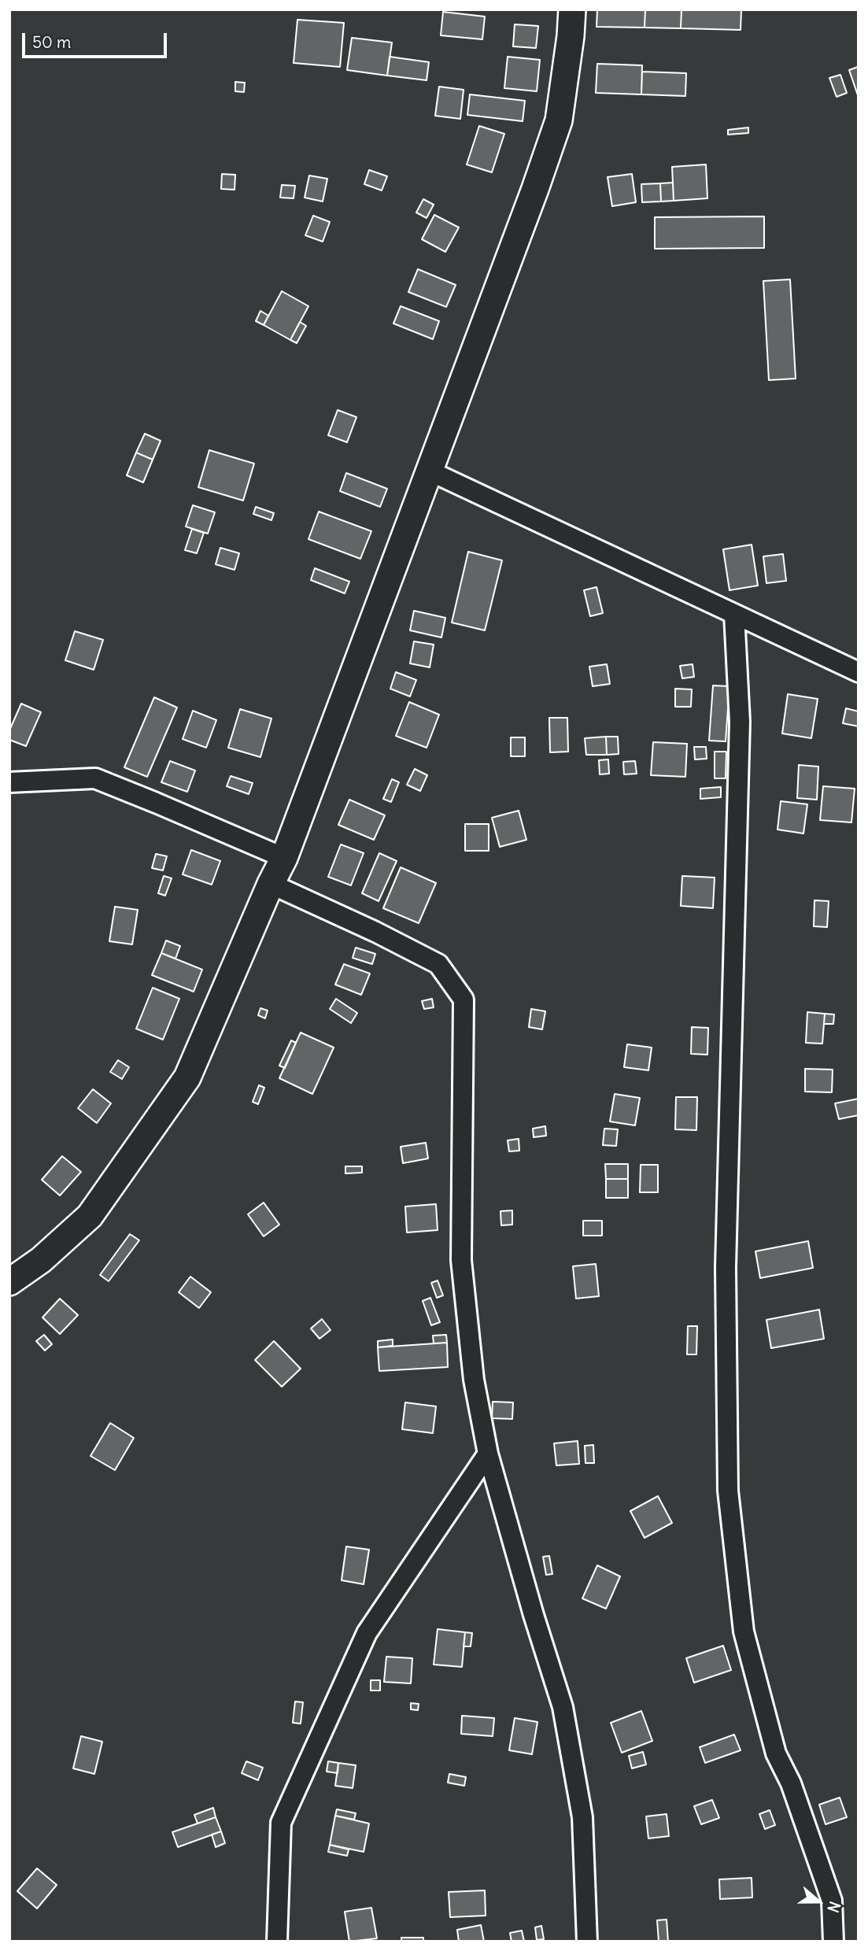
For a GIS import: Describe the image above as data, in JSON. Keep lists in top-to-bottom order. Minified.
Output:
{"scale_bar":"50 m","north":"right"}
